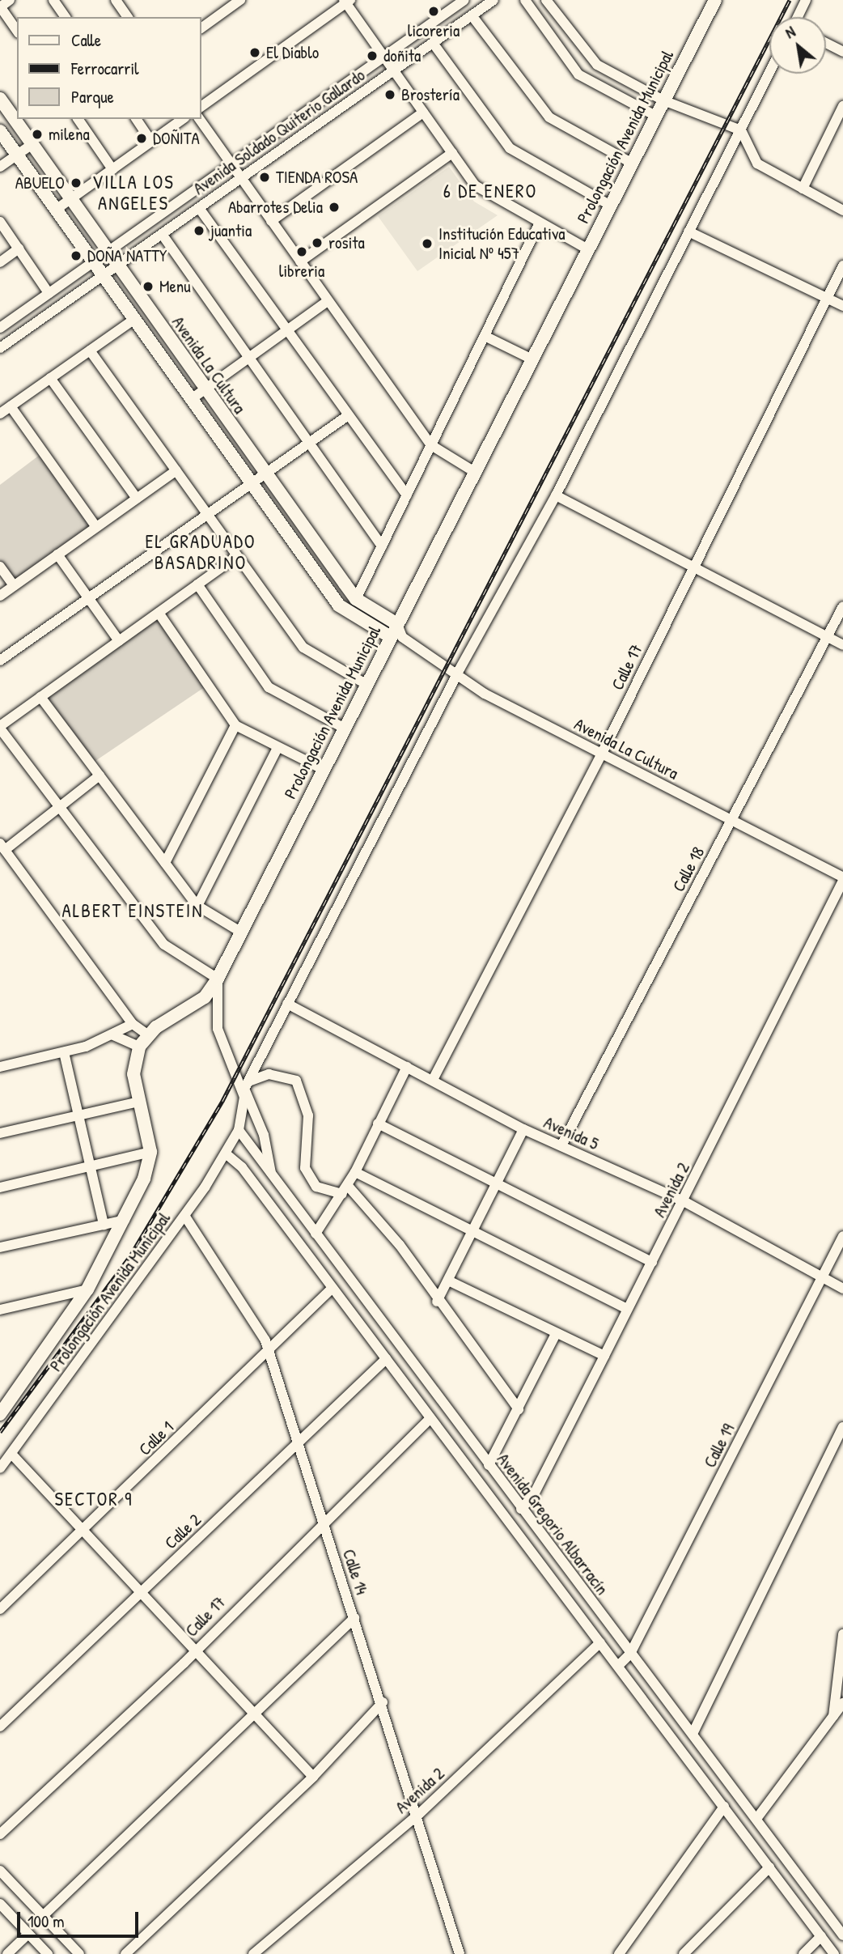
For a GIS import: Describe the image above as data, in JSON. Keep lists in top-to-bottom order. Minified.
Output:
{"streets":{"main road":["Prolongación Avenida Municipal","Avenida La Cultura"],"street":["Avenida Soldado Quiterio Gallardo","Calle 17","Calle 18","Avenida 5","Avenida 2","Calle 1","Calle 19","Avenida Gregorio Albarracín","Calle 2","Calle 14"]},"crossings":[["Avenida Soldado Quiterio Gallardo","Avenida La Cultura"],["Prolongación Avenida Municipal","Avenida La Cultura"],["Prolongación Avenida Municipal","Avenida Gregorio Albarracín"],["Prolongación Avenida Municipal","Calle 14"],["Avenida La Cultura","Calle 17"],["Avenida La Cultura","Calle 18"],["Avenida La Cultura","Avenida 2"],["Calle 17","Avenida 5"],["Calle 17","Avenida Gregorio Albarracín"],["Calle 17","Calle 14"],["Calle 18","Avenida 5"],["Avenida 5","Avenida 2"],["Avenida 5","Calle 19"],["Avenida 2","Avenida Gregorio Albarracín"],["Avenida 2","Calle 14"],["Calle 1","Avenida Gregorio Albarracín"],["Calle 1","Calle 14"],["Calle 19","Avenida Gregorio Albarracín"],["Avenida Gregorio Albarracín","Calle 2"],["Calle 2","Calle 14"]],"districts":["VILLA LOS ANGELES","6 DE ENERO","EL GRADUADO BASADRINO","ALBERT EINSTEIN","SECTOR 9"],"places":["licoreria","El Diablo","doñita","Brostería","milena","DOÑITA","TIENDA ROSA","ABUELO","Abarrotes Delia","juantia","rosita","Institución Educativa Inicial Nº 457","libreria","DOÑA NATTY","Menu"],"legend":["Calle","Ferrocarril","Parque"],"scale_bar":"100 m","north":"top left"}
